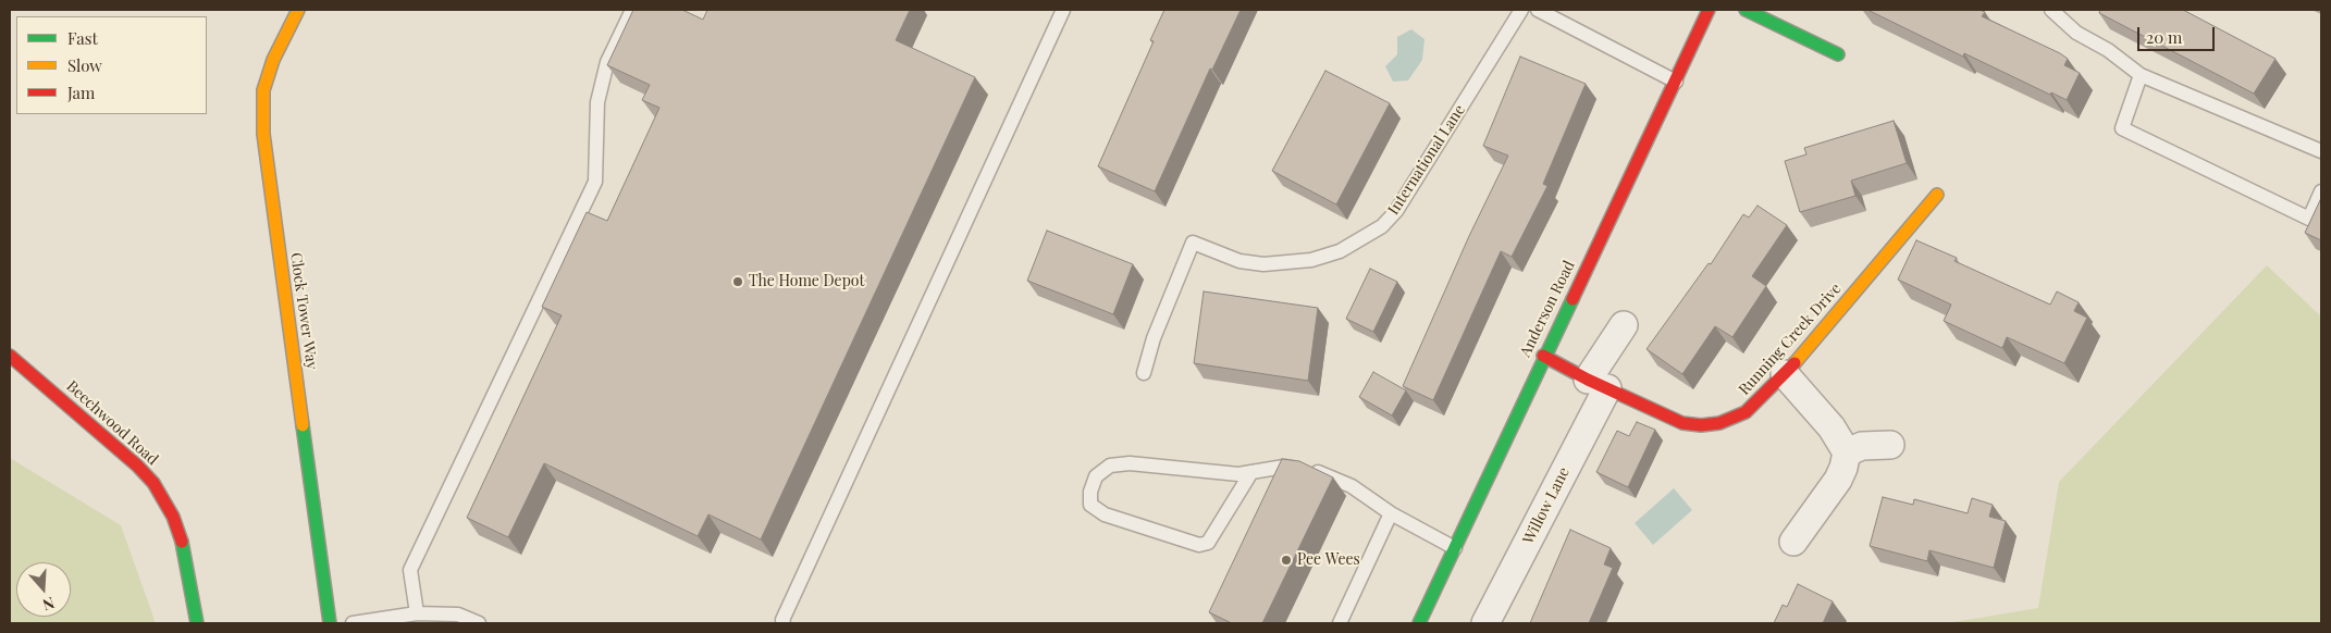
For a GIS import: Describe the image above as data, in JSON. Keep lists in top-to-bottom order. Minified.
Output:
{"streets":{"street":["Anderson Road","Clock Tower Way","Running Creek Drive","Beechwood Road","Willow Lane"],"lane":["International Lane"]},"crossings":[["Anderson Road","Running Creek Drive"],["Running Creek Drive","Willow Lane"]],"places":["The Home Depot","Pee Wees"],"legend":["Fast","Slow","Jam"],"scale_bar":"20 m","north":"bottom"}
